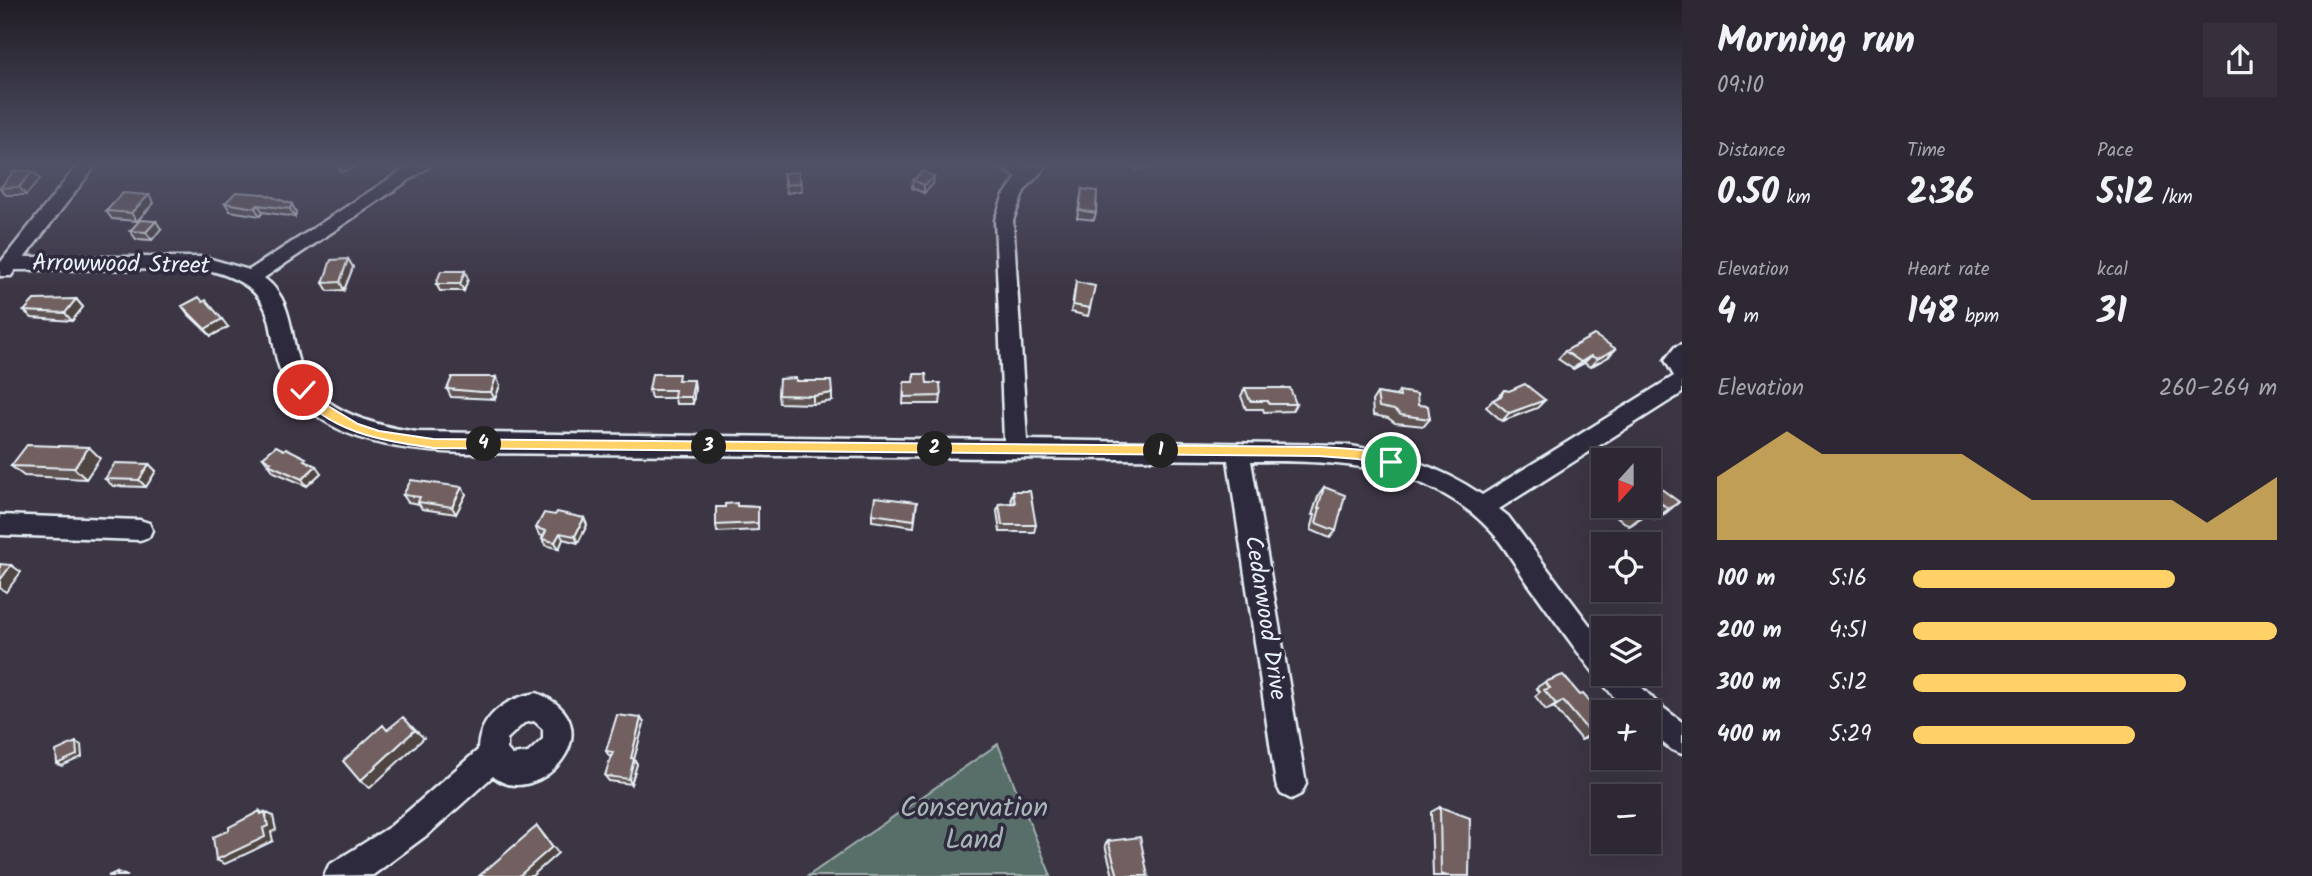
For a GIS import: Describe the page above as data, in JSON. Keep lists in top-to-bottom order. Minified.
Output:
{"streets":{"street":["Arrowwood Street","Cedarwood Drive"]},"parks":["Conservation Land"],"north":"bottom","page":{"heading":["Morning run","09:10"],"stats":[["Distance","0.50 km"],["Time","2:36"],["Pace","5:12 /km"],["Elevation","4 m"],["Heart rate","148 bpm"],["kcal","31"]],"chart":["Elevation","260–264 m"],"pins":["4","3","2","1"],"map_buttons":["+","−"],"list":[{"name":"100 m","note":"5:16"},{"name":"200 m","note":"4:51"},{"name":"300 m","note":"5:12"},{"name":"400 m","note":"5:29"}]}}
